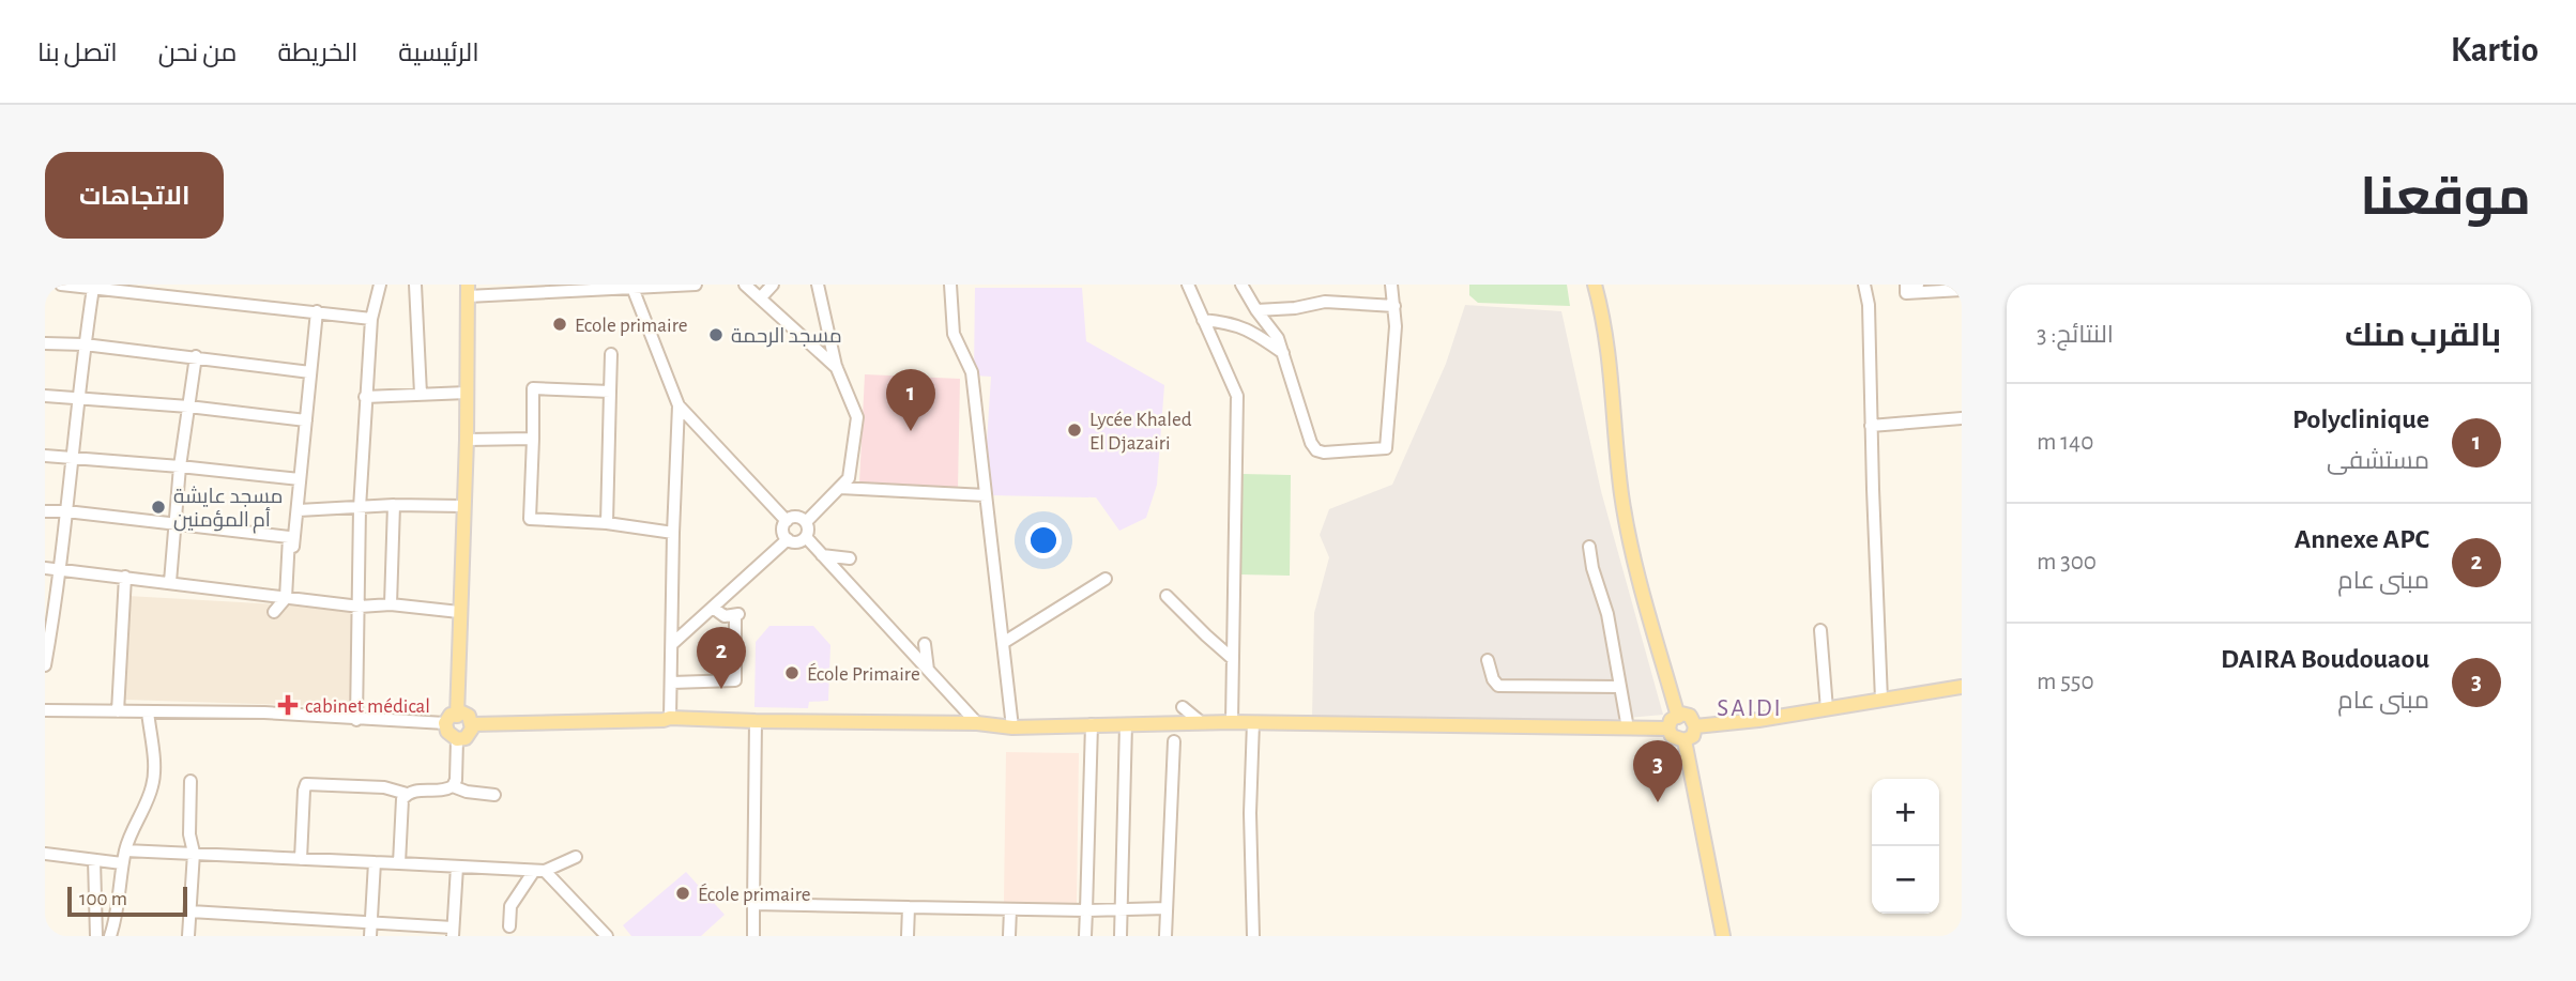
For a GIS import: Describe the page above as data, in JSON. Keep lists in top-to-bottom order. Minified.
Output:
{"districts":["SAIDI"],"places":{"other":["Ecole primaire","مسجد الرحمة","Lycée Khaled El Djazairi","مسجد عايشة أم المؤمنين","École Primaire","École primaire"],"health":["cabinet médical"]},"scale_bar":"100 m","page":{"header":"Kartio","nav":["الرئيسية","الخريطة","من نحن","اتصل بنا"],"title":"موقعنا","buttons":"الاتجاهات","heading":["بالقرب منك","النتائج: 3"],"pins":["1","2","3"],"list":[{"mark":"1","name":"Polyclinique","note":"مستشفى","value":"140 m"},{"mark":"2","name":"Annexe APC","note":"مبنى عام","value":"300 m"},{"mark":"3","name":"DAIRA Boudouaou","note":"مبنى عام","value":"550 m"}],"map_buttons":["+","−"],"scale":"100 m"}}
